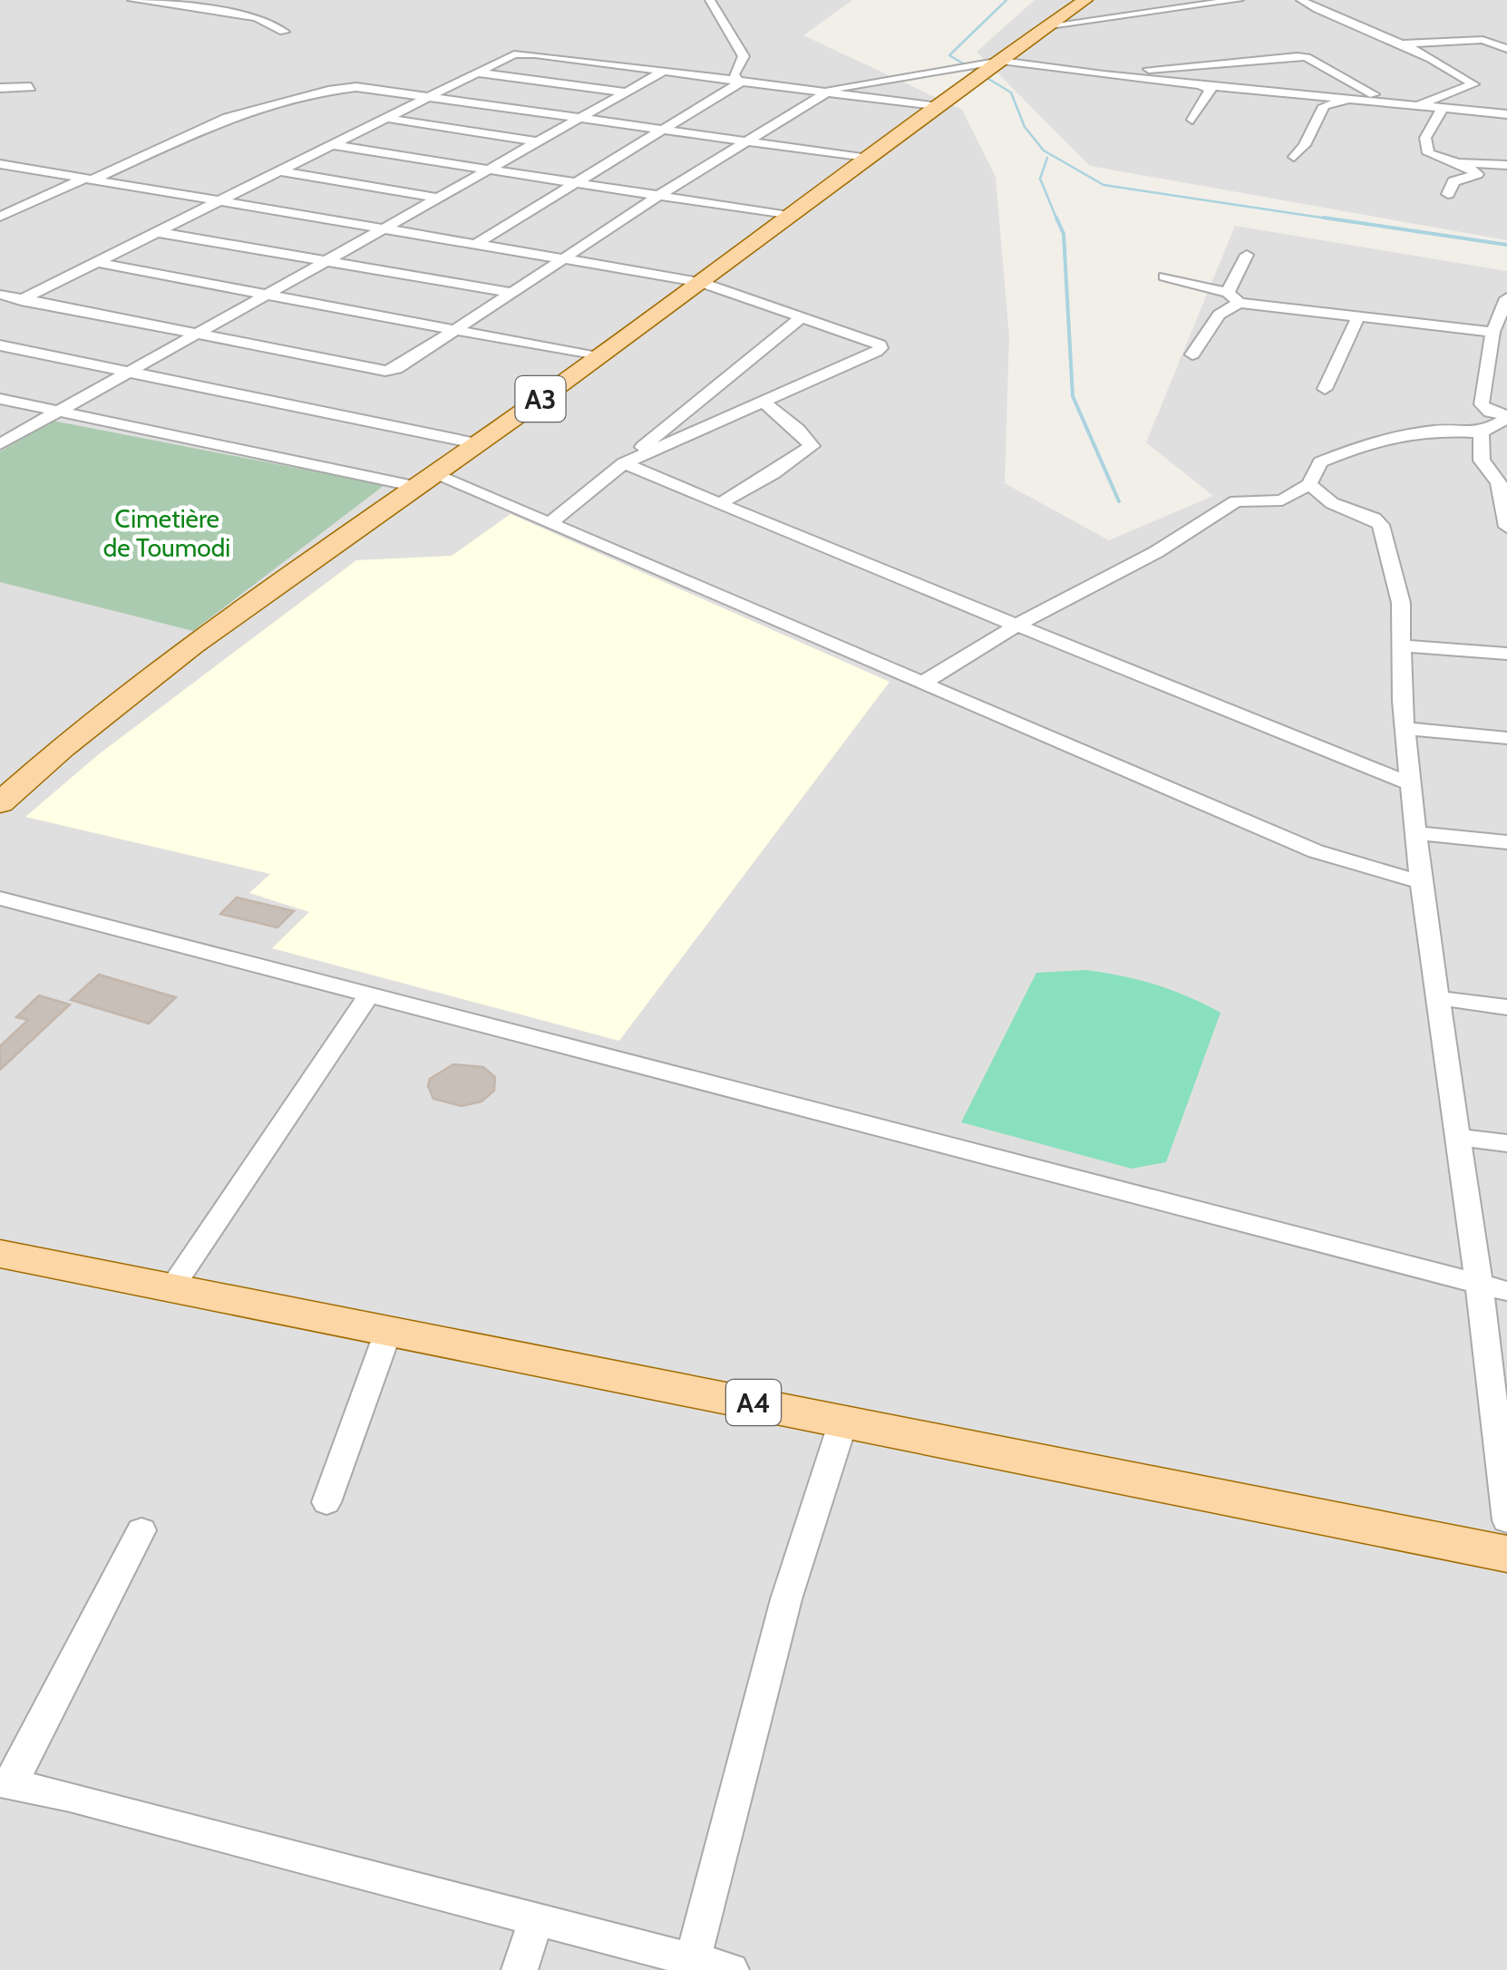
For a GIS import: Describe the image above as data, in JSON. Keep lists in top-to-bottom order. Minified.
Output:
{"streets":{"main road":["A3","A4"]},"parks":["Cimetière de Toumodi"]}
